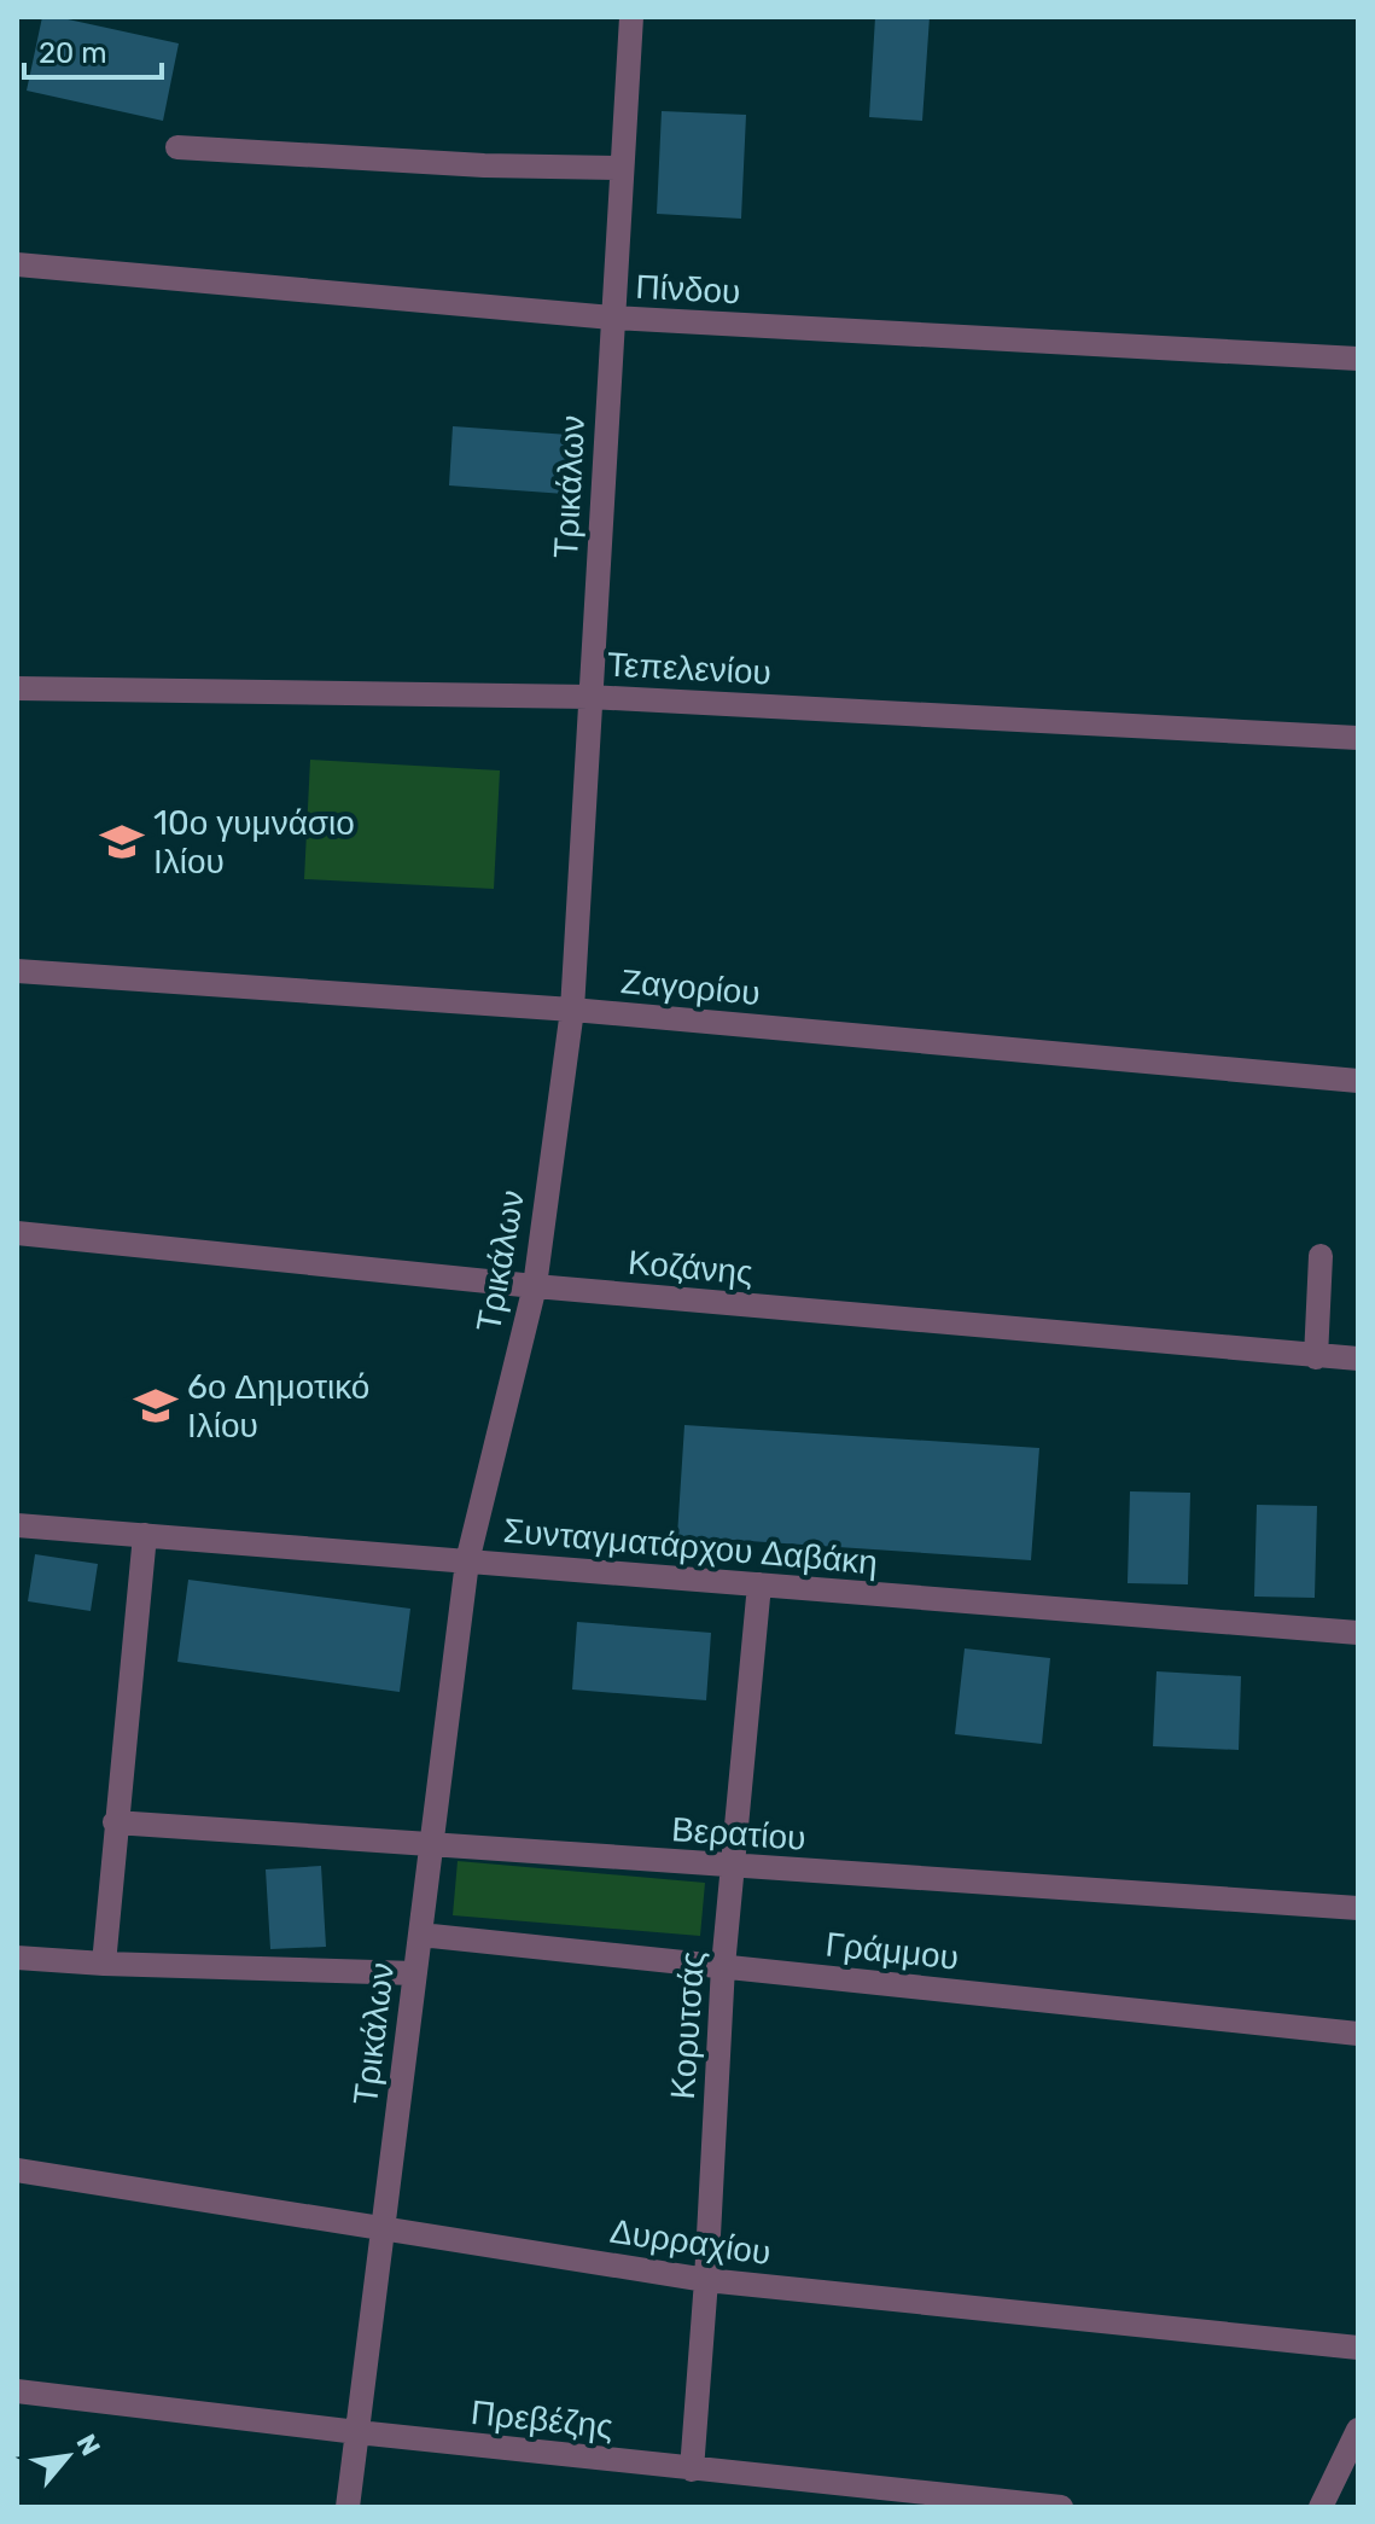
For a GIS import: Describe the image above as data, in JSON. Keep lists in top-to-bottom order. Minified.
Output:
{"streets":{"street":["Πίνδου","Τρικάλων","Τεπελενίου","Ζαγορίου","Κοζάνης","Συνταγματάρχου Δαβάκη","Βερατίου","Γράμμου","Κορυτσάς","Δυρραχίου","Πρεβέζης"]},"crossings":[["Πίνδου","Τρικάλων"],["Τρικάλων","Τεπελενίου"],["Τρικάλων","Ζαγορίου"],["Τρικάλων","Κοζάνης"],["Τρικάλων","Συνταγματάρχου Δαβάκη"],["Τρικάλων","Βερατίου"],["Τρικάλων","Γράμμου"],["Τρικάλων","Δυρραχίου"],["Τρικάλων","Πρεβέζης"],["Συνταγματάρχου Δαβάκη","Κορυτσάς"],["Βερατίου","Κορυτσάς"],["Γράμμου","Κορυτσάς"],["Κορυτσάς","Δυρραχίου"],["Κορυτσάς","Πρεβέζης"]],"places":{"school or university":["10ο γυμνάσιο Ιλίου","6ο Δημοτικό Ιλίου"]},"scale_bar":"20 m","north":"top right"}
